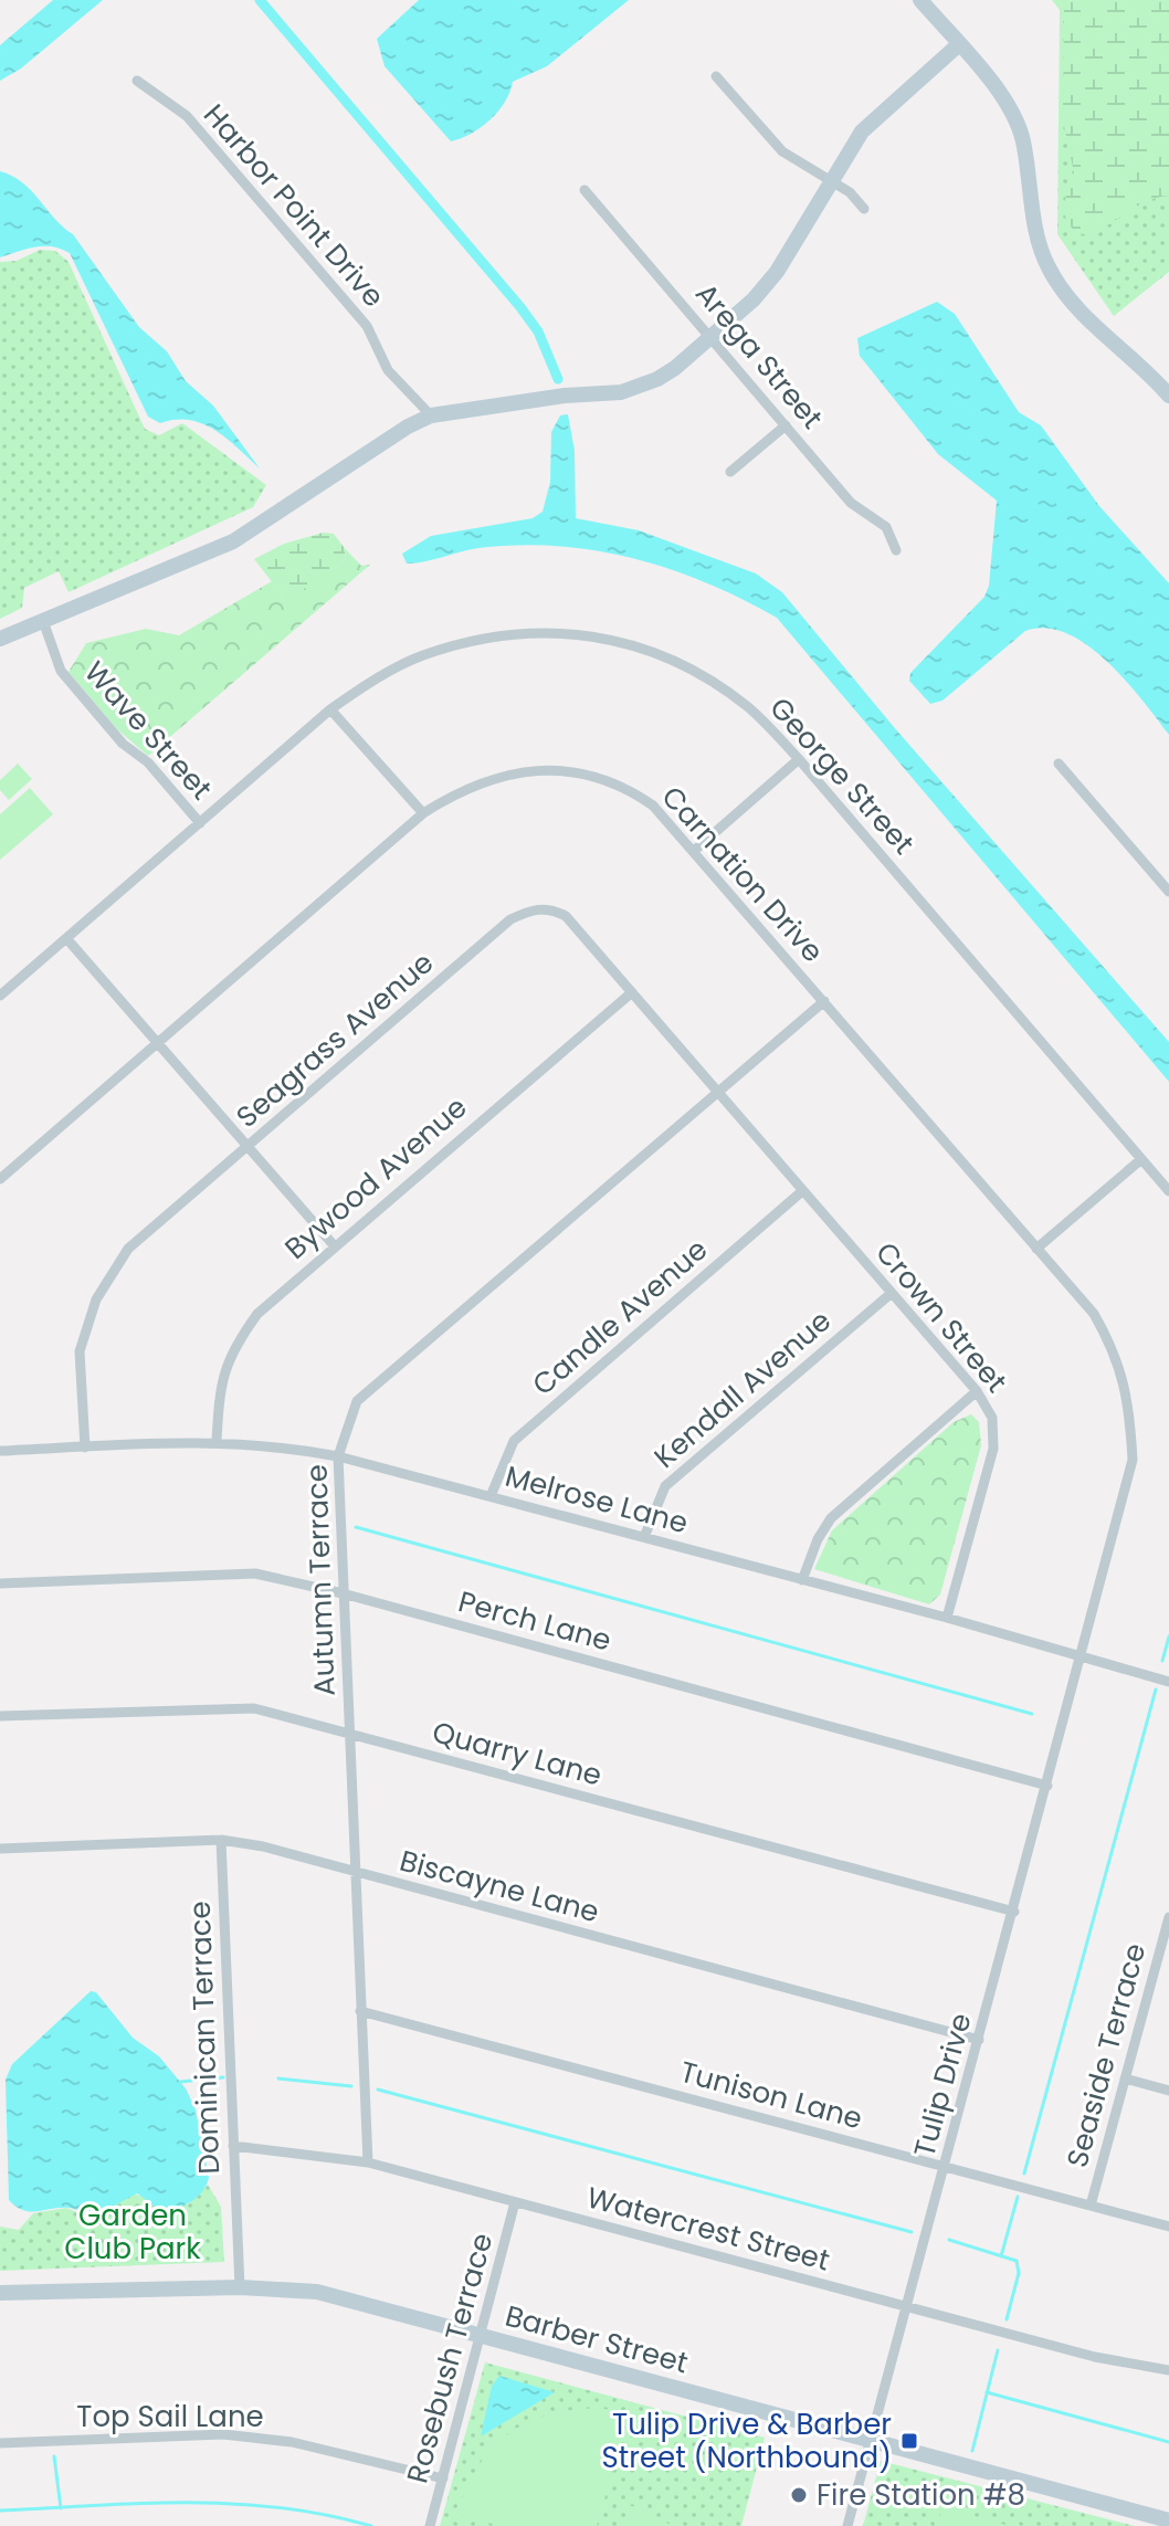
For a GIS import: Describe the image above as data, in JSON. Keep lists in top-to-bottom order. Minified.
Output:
{"streets":{"street":["Harbor Point Drive","Arega Street","Wave Street","George Street","Carnation Drive","Seagrass Avenue","Bywood Avenue","Candle Avenue","Crown Street","Kendall Avenue","Melrose Lane","Autumn Terrace","Perch Lane","Quarry Lane","Biscayne Lane","Dominican Terrace","Seaside Terrace","Tulip Drive","Tunison Lane","Watercrest Street","Barber Street","Rosebush Terrace","Top Sail Lane"]},"crossings":[["Wave Street","George Street"],["Carnation Drive","Melrose Lane"],["Carnation Drive","Autumn Terrace"],["Carnation Drive","Tulip Drive"],["Seagrass Avenue","Bywood Avenue"],["Seagrass Avenue","Crown Street"],["Seagrass Avenue","Melrose Lane"],["Seagrass Avenue","Autumn Terrace"],["Bywood Avenue","Melrose Lane"],["Candle Avenue","Crown Street"],["Candle Avenue","Melrose Lane"],["Crown Street","Kendall Avenue"],["Crown Street","Melrose Lane"],["Crown Street","Autumn Terrace"],["Kendall Avenue","Melrose Lane"],["Melrose Lane","Autumn Terrace"],["Melrose Lane","Tulip Drive"],["Autumn Terrace","Perch Lane"],["Autumn Terrace","Quarry Lane"],["Autumn Terrace","Biscayne Lane"],["Autumn Terrace","Tunison Lane"],["Autumn Terrace","Watercrest Street"],["Perch Lane","Tulip Drive"],["Quarry Lane","Tulip Drive"],["Biscayne Lane","Dominican Terrace"],["Biscayne Lane","Tulip Drive"],["Dominican Terrace","Watercrest Street"],["Dominican Terrace","Barber Street"],["Seaside Terrace","Tunison Lane"],["Tulip Drive","Tunison Lane"],["Tulip Drive","Watercrest Street"],["Tulip Drive","Barber Street"],["Watercrest Street","Rosebush Terrace"],["Barber Street","Rosebush Terrace"],["Rosebush Terrace","Top Sail Lane"]],"parks":["Garden Club Park"],"places":{"transit":["Tulip Drive & Barber Street (Northbound)"],"other":["Fire Station #8"]}}
